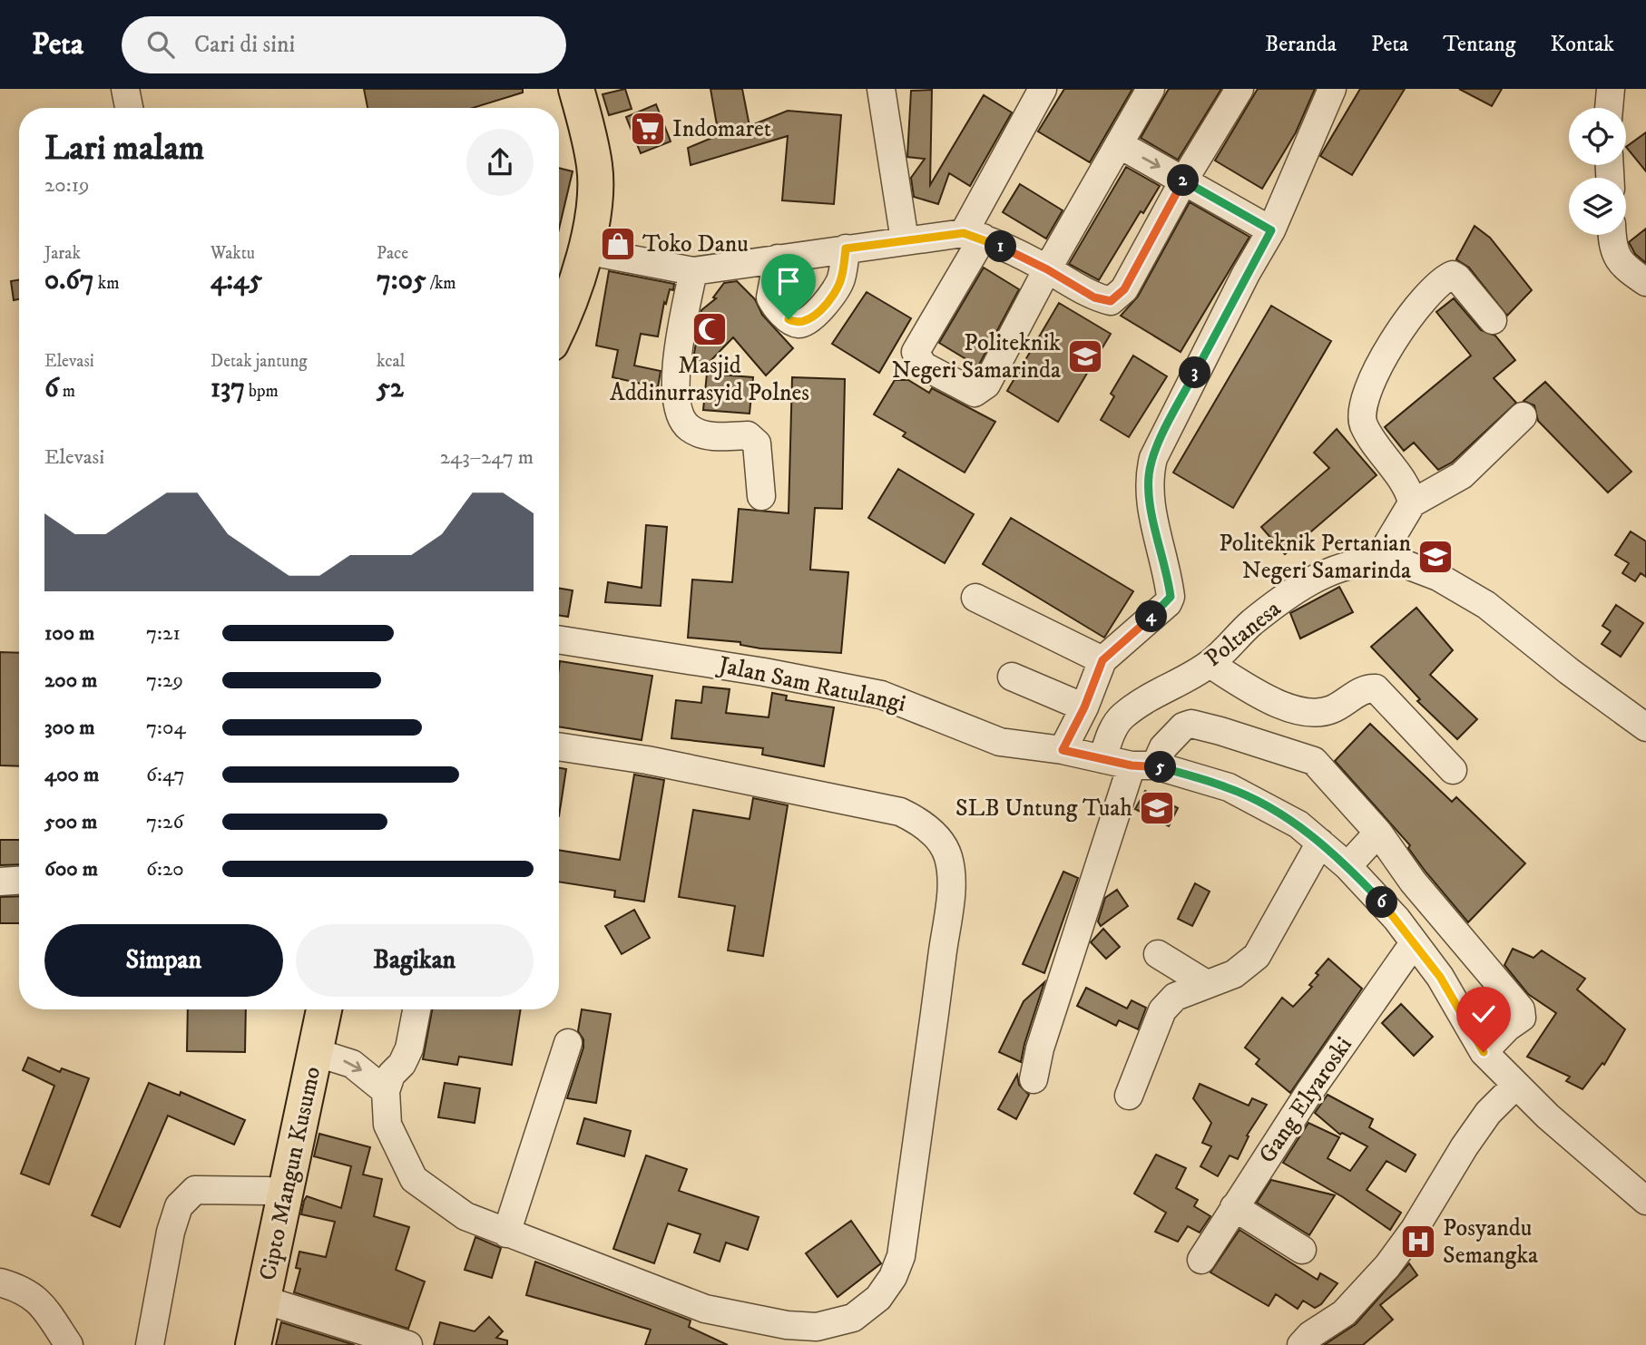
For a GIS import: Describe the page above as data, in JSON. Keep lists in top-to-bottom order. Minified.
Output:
{"streets":{"highway":["Cipto Mangun Kusumo"],"street":["Poltanesa","Jalan Sam Ratulangi","Gang Elyaroski"]},"crossings":[["Poltanesa","Jalan Sam Ratulangi"],["Jalan Sam Ratulangi","Gang Elyaroski"]],"places":{"supermarket":["Indomaret"],"shop":["Toko Danu"],"mosque":["Masjid Addinurrasyid Polnes"],"school or university":["Politeknik Negeri Samarinda","Politeknik Pertanian Negeri Samarinda","SLB Untung Tuah"],"hospital":["Posyandu Semangka"]},"page":{"header":"Peta","search":"Cari di sini","nav":["Beranda","Peta","Tentang","Kontak"],"heading":["Lari malam","20:19"],"pins":["2","1","3","4","5","6"],"stats":[["Jarak","0.67 km"],["Waktu","4:45"],["Pace","7:05 /km"],["Elevasi","6 m"],["Detak jantung","137 bpm"],["kcal","52"]],"chart":["Elevasi","243–247 m"],"list":[{"name":"100 m","note":"7:21"},{"name":"200 m","note":"7:29"},{"name":"300 m","note":"7:04"},{"name":"400 m","note":"6:47"},{"name":"500 m","note":"7:26"},{"name":"600 m","note":"6:20"}],"buttons":["Simpan","Bagikan"]}}
